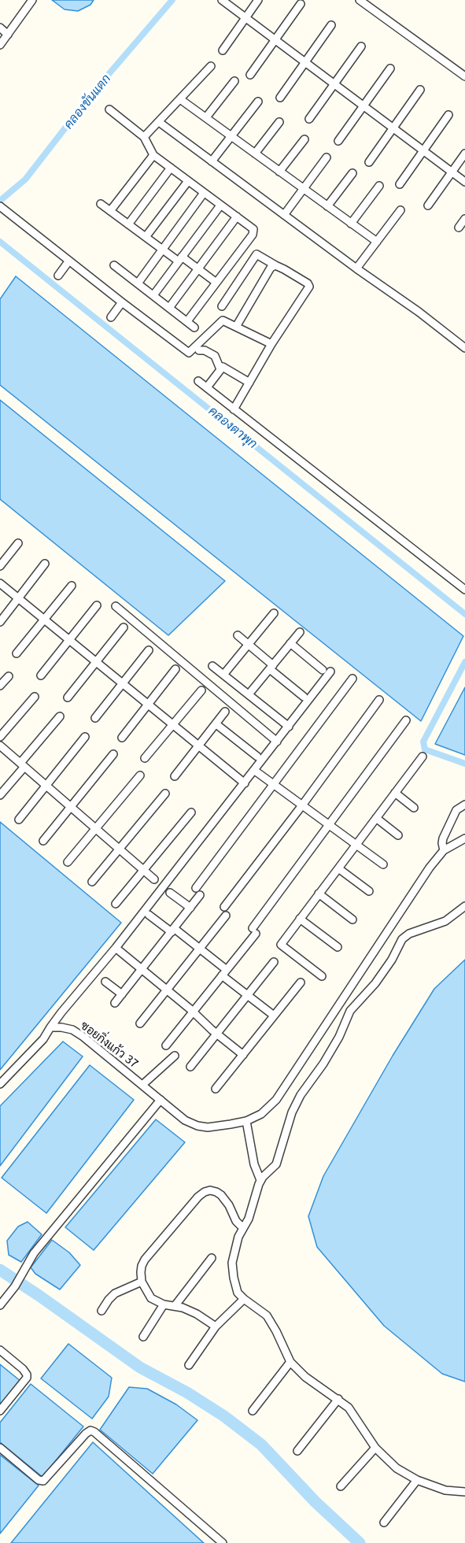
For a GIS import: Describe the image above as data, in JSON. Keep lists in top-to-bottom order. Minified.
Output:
{"streets":{"street":["ซอยกิ่งแก้ว 37"]},"water":["คลองขันแตก","คลองตาพุก"]}
